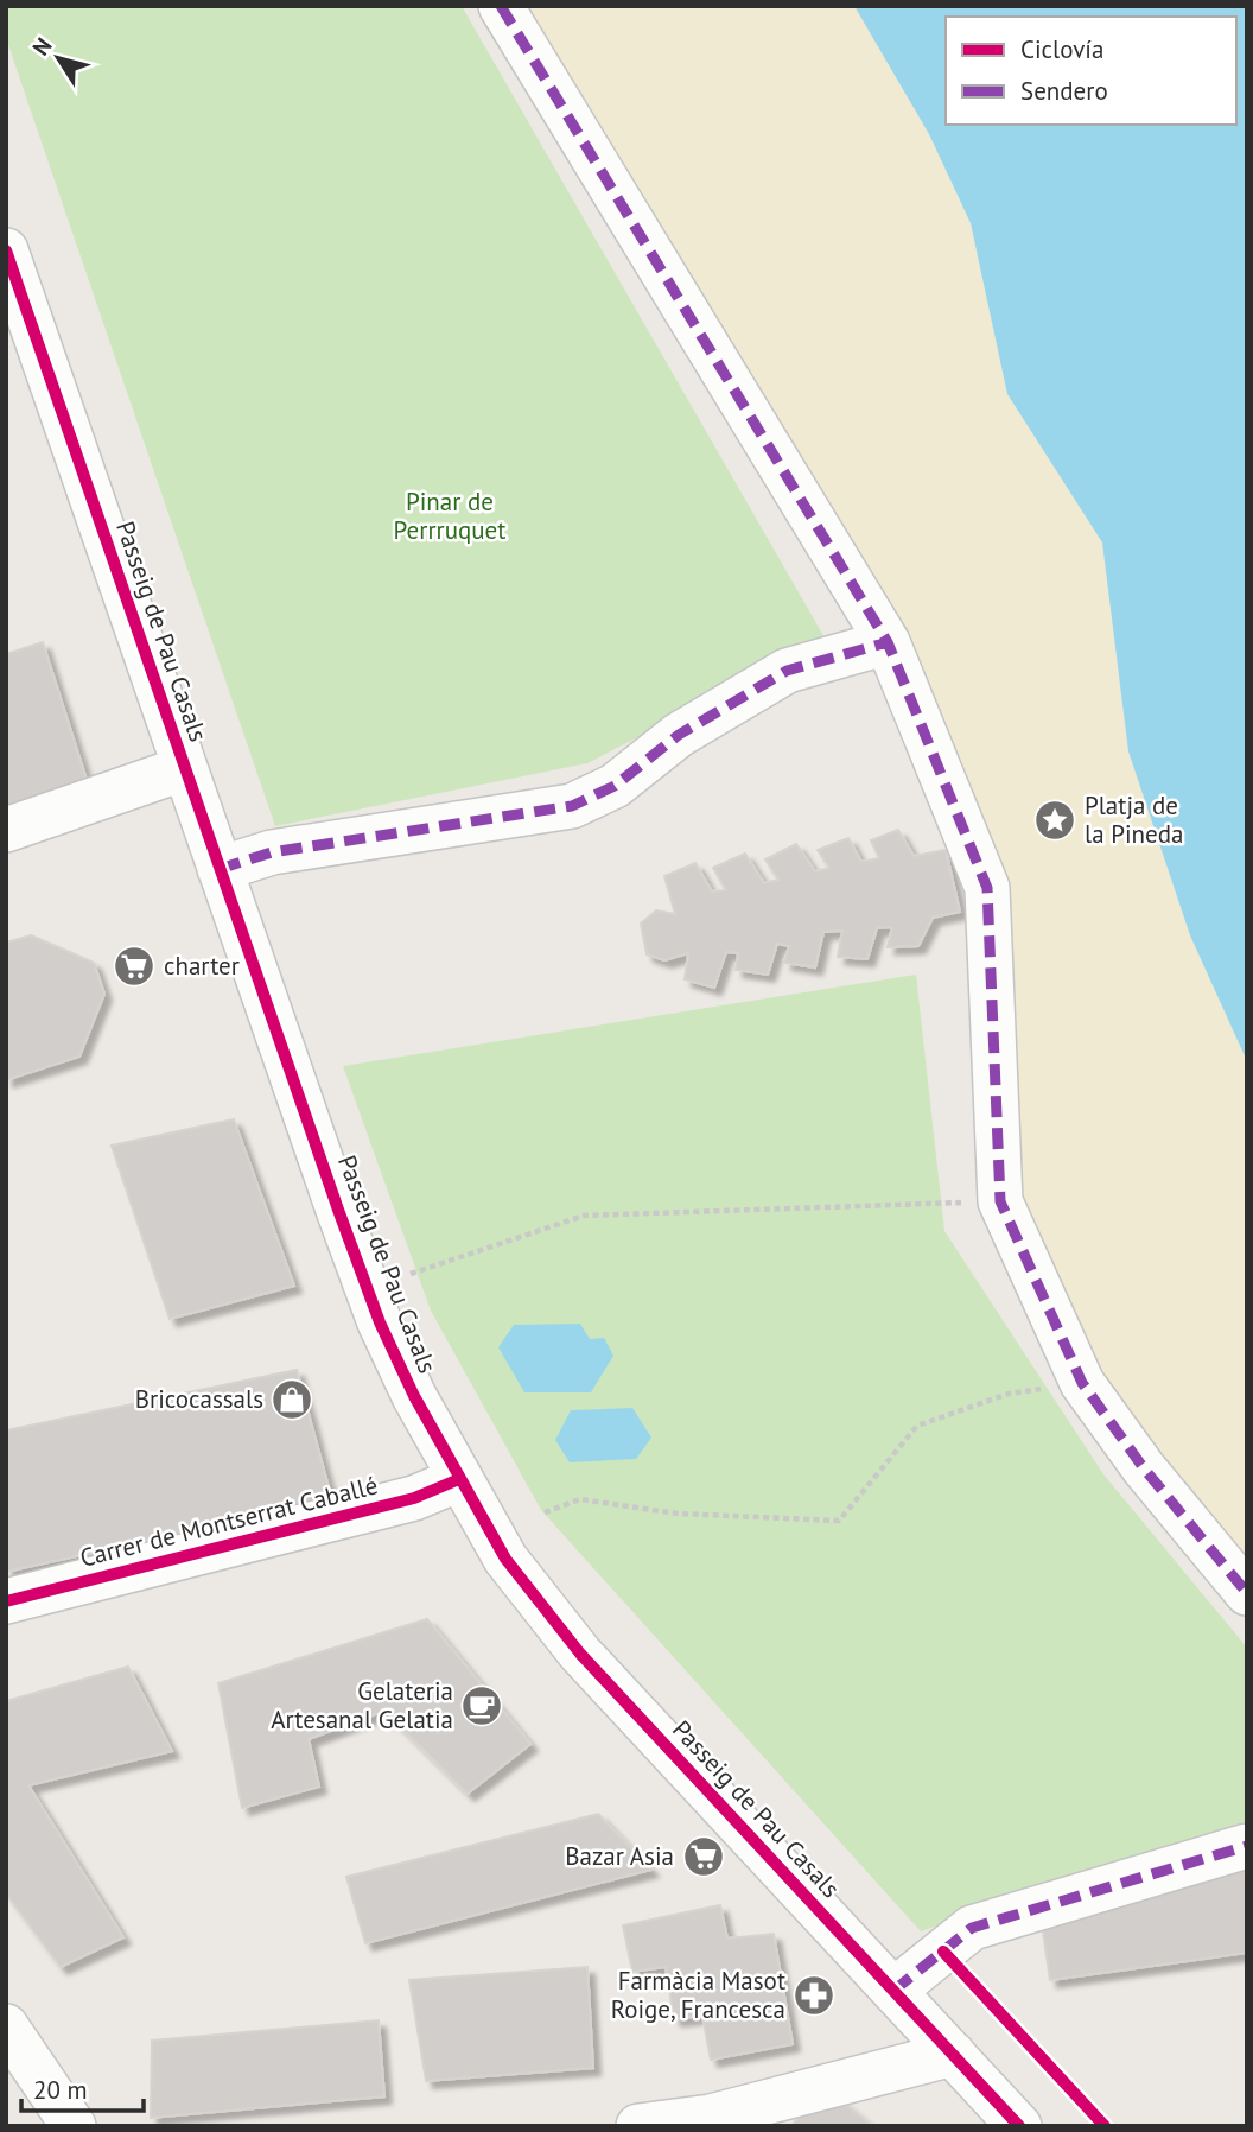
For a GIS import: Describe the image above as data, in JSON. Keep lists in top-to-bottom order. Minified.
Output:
{"streets":{"street":["Passeig de Pau Casals","Carrer de Montserrat Caballé"]},"crossings":[["Passeig de Pau Casals","Carrer de Montserrat Caballé"]],"parks":["Pinar de Perrruquet"],"places":{"place":["Platja de la Pineda"],"supermarket":["charter","Bazar Asia"],"shop":["Bricocassals"],"cafe":["Gelateria Artesanal Gelatia"],"pharmacy":["Farmàcia Masot Roige, Francesca"]},"legend":["Ciclovía","Sendero"],"scale_bar":"20 m","north":"top left"}
